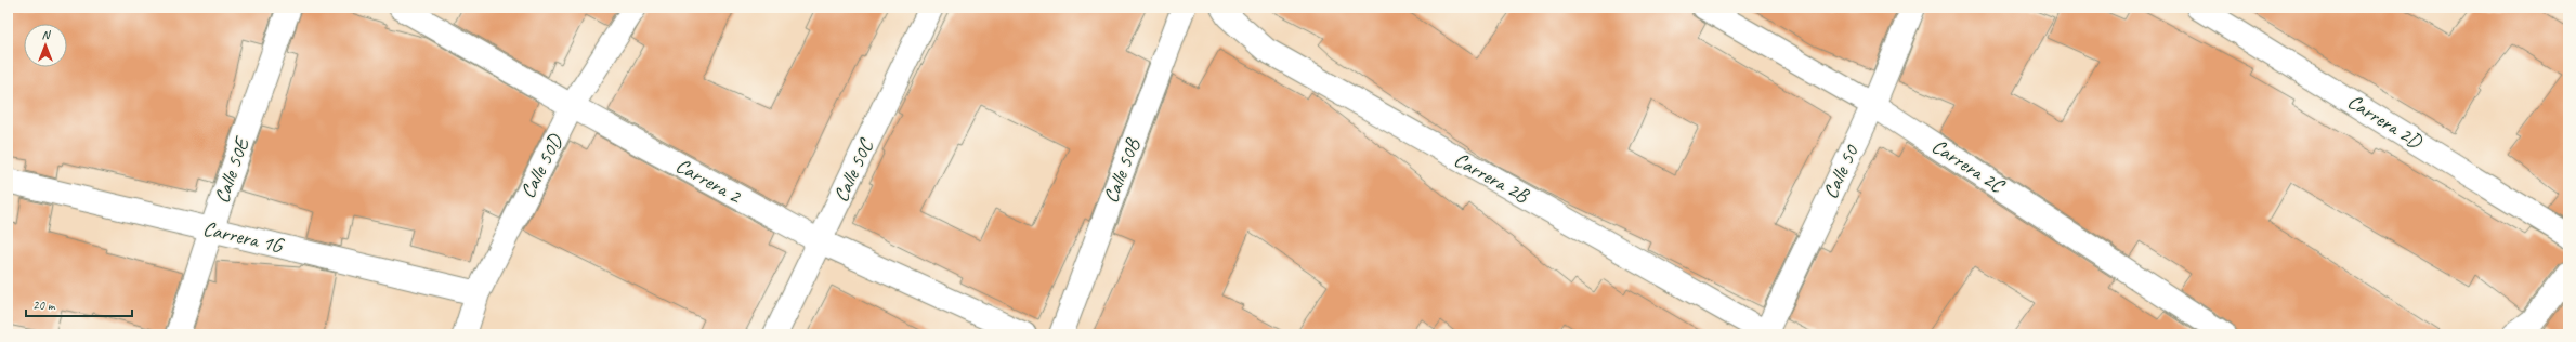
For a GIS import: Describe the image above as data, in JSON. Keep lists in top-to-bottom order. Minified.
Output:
{"streets":{"street":["Carrera 2D","Carrera 2C","Calle 50D","Calle 50E","Calle 50C","Calle 50B","Calle 50","Carrera 2B","Carrera 2","Carrera 1G"]},"crossings":[["Carrera 2C","Calle 50"],["Calle 50D","Carrera 2"],["Calle 50D","Carrera 1G"],["Calle 50E","Carrera 1G"],["Calle 50C","Carrera 2"],["Calle 50","Carrera 2B"]],"scale_bar":"20 m","north":"top"}
